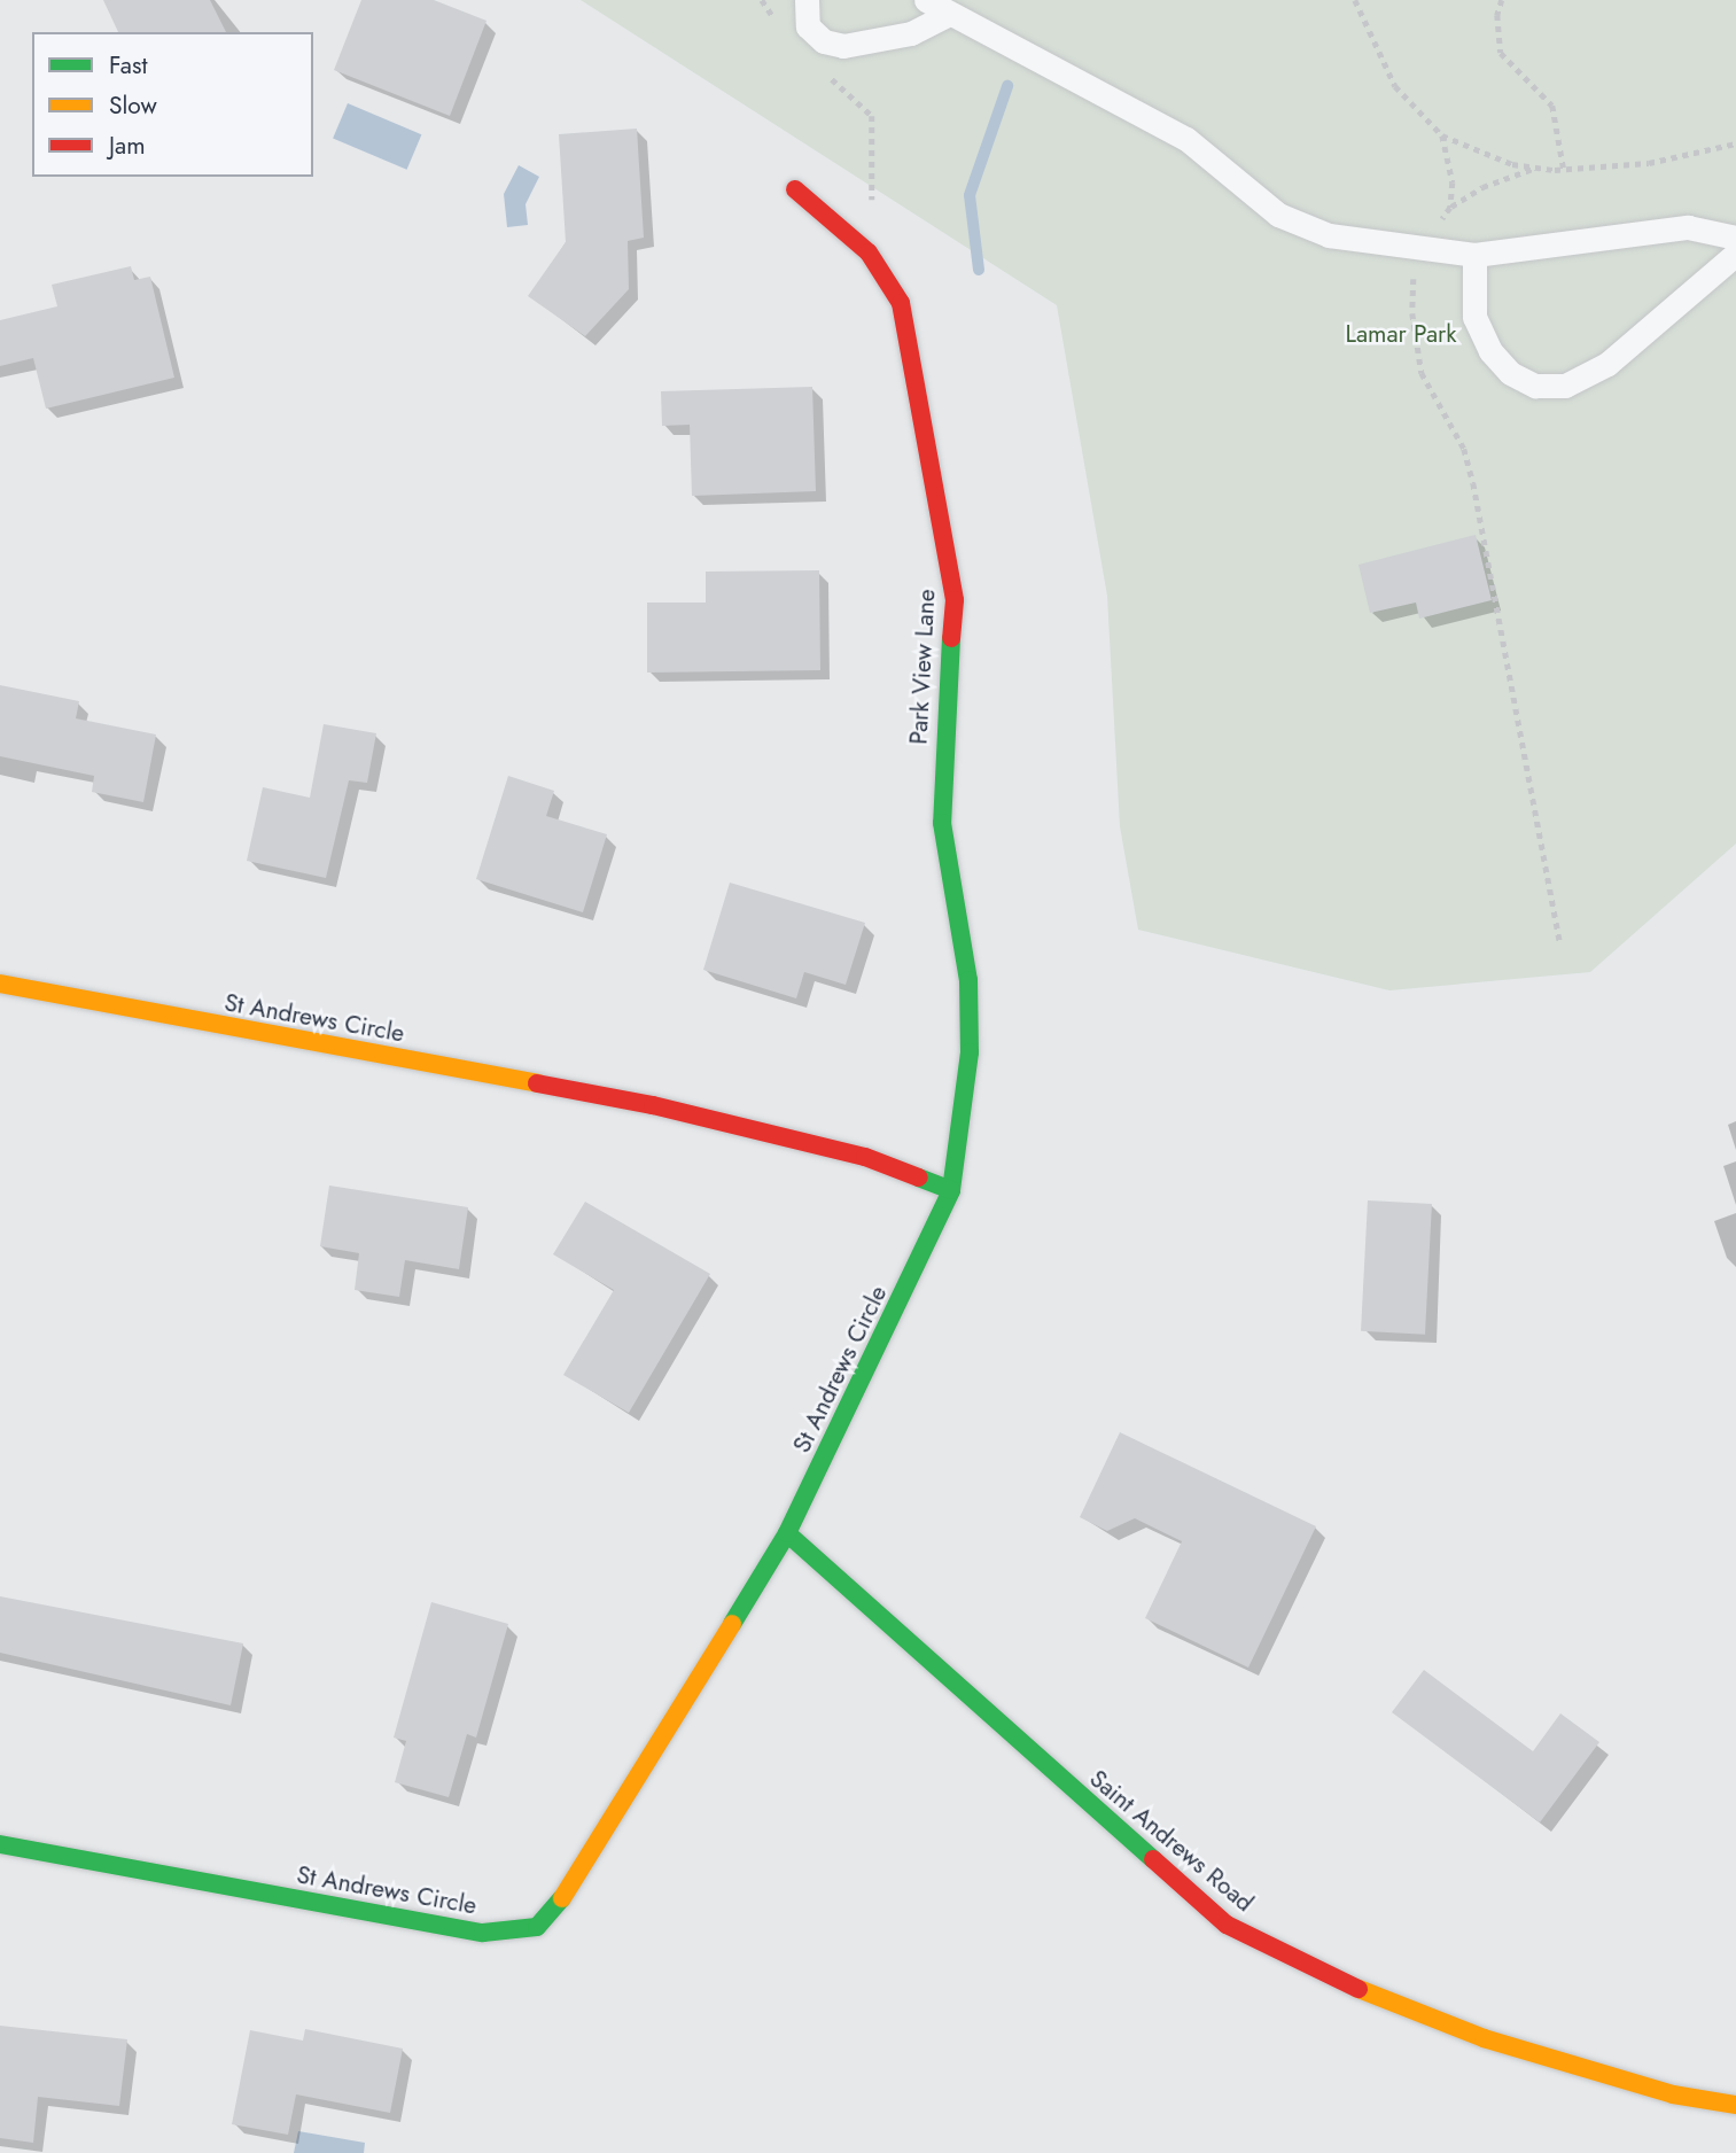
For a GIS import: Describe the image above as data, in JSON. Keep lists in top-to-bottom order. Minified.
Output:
{"streets":{"street":["Park View Lane","St Andrews Circle","Saint Andrews Road"]},"crossings":[["Park View Lane","St Andrews Circle"],["St Andrews Circle","Saint Andrews Road"]],"parks":["Lamar Park"],"legend":["Fast","Slow","Jam"]}
